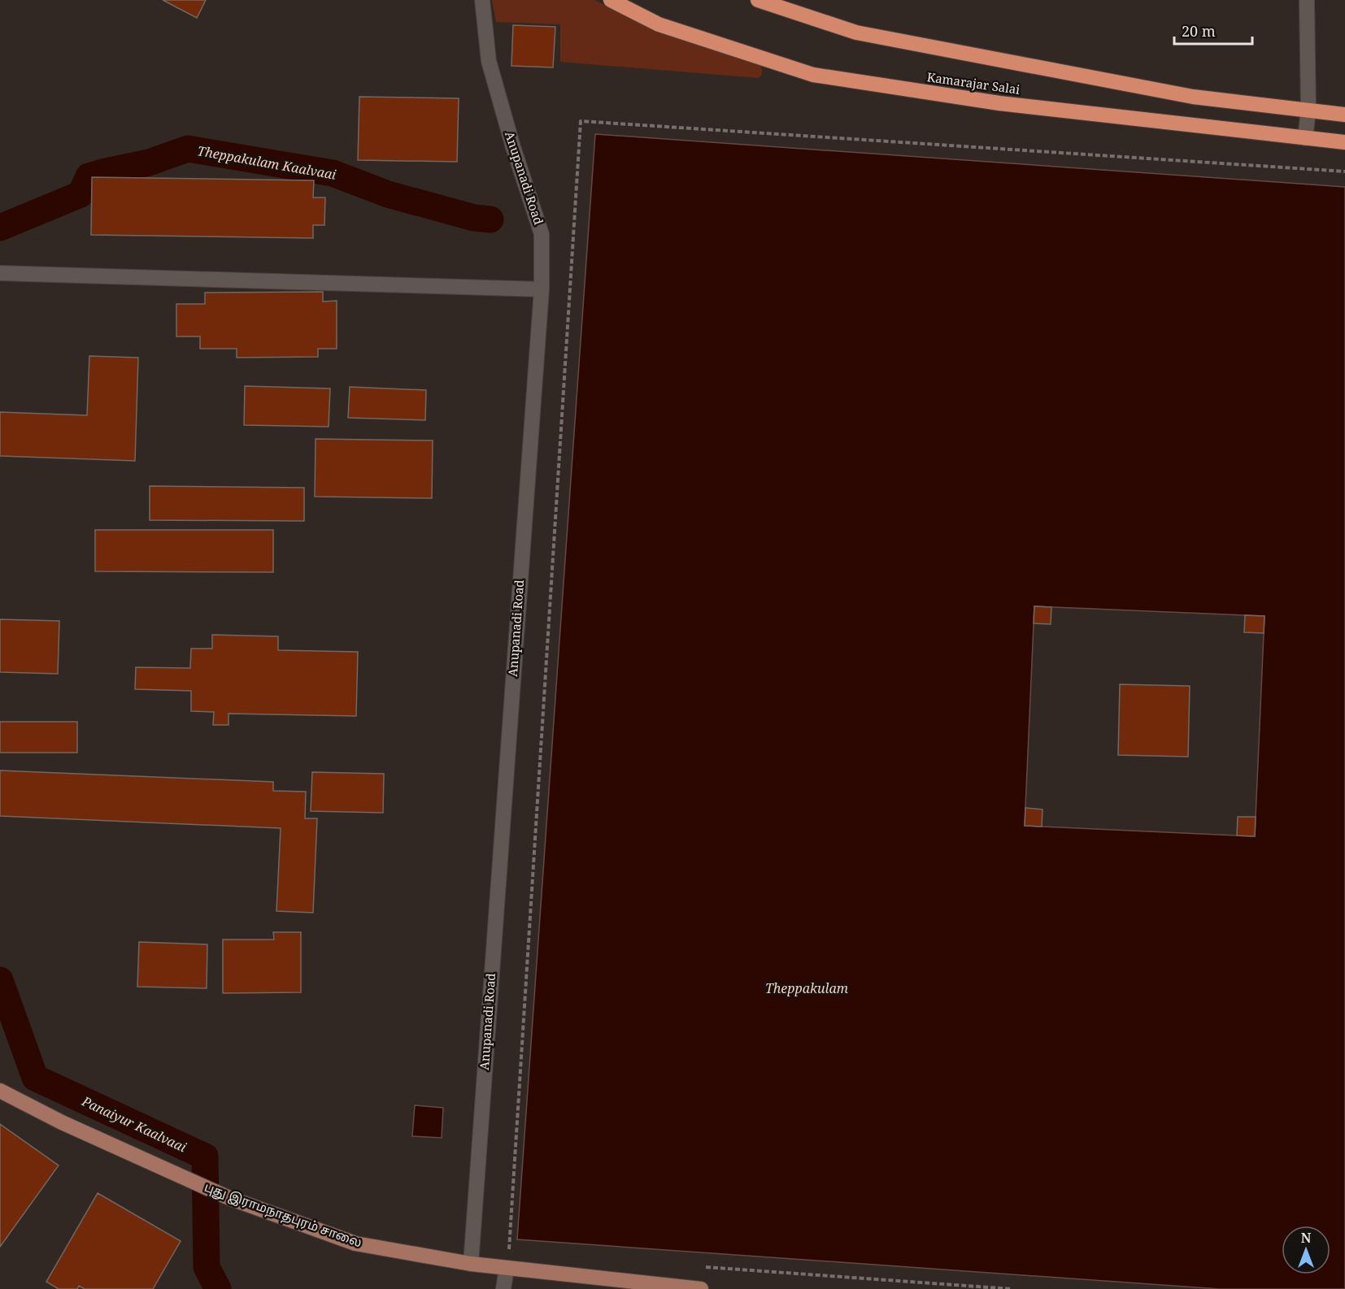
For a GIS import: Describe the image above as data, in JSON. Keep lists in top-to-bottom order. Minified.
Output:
{"streets":{"highway":["Kamarajar Salai"],"main road":["புது இராமநாதபுரம் சாலை"],"street":["Anupanadi Road"]},"crossings":[["Anupanadi Road","புது இராமநாதபுரம் சாலை"]],"water":["Theppakulam Kaalvaai","Theppakulam","Panaiyur Kaalvaai"],"scale_bar":"20 m","north":"top"}
